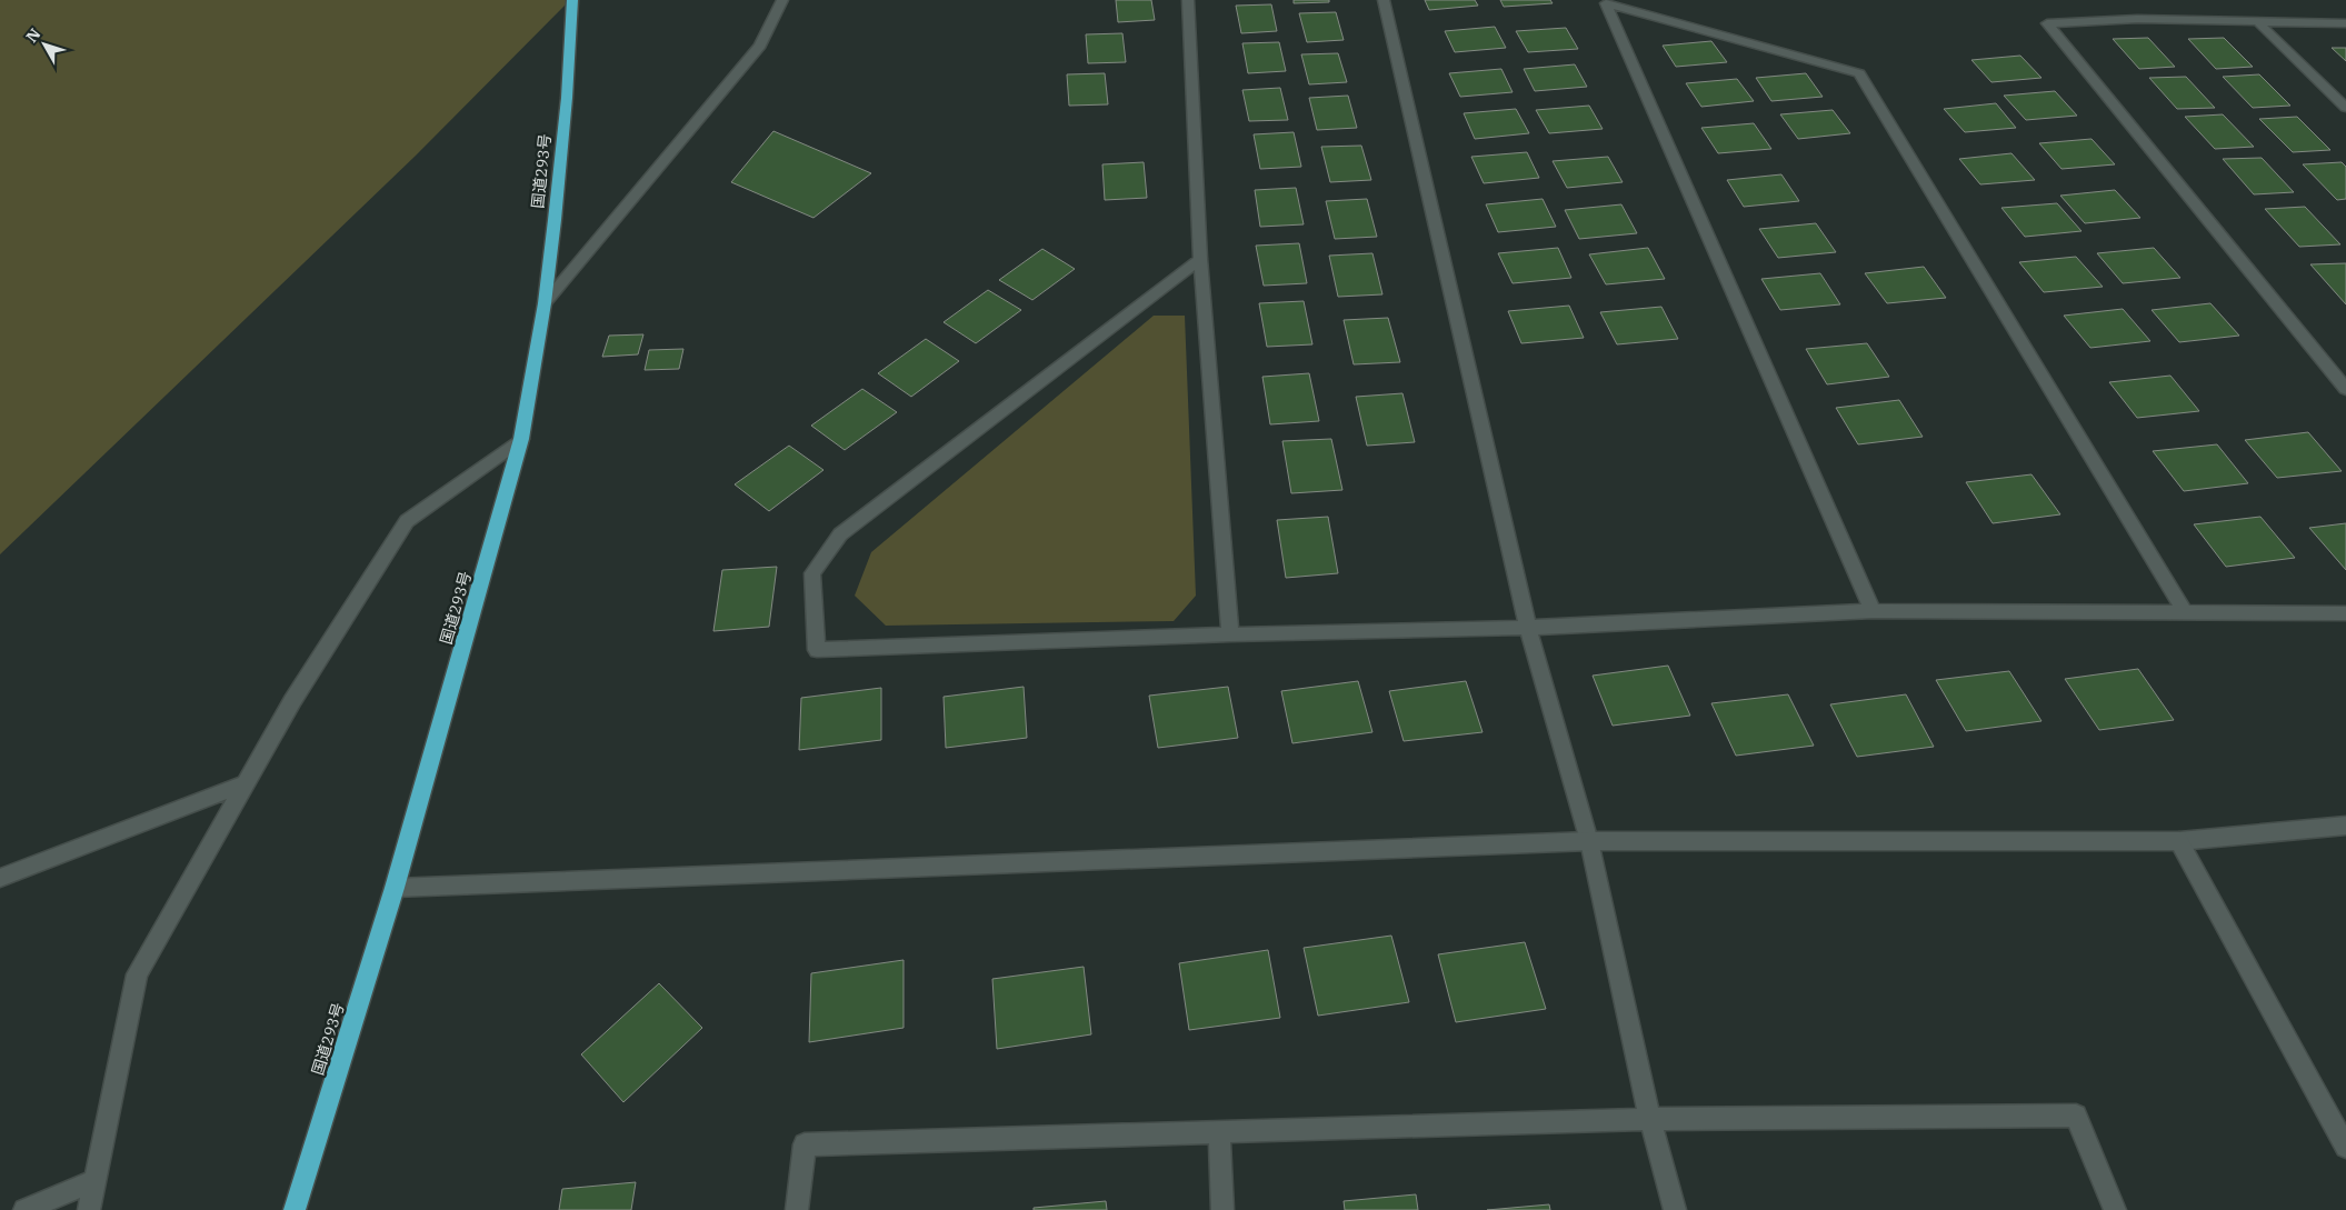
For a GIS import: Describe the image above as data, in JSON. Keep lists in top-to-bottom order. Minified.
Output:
{"streets":{"highway":["国道293号"]},"north":"top left"}
